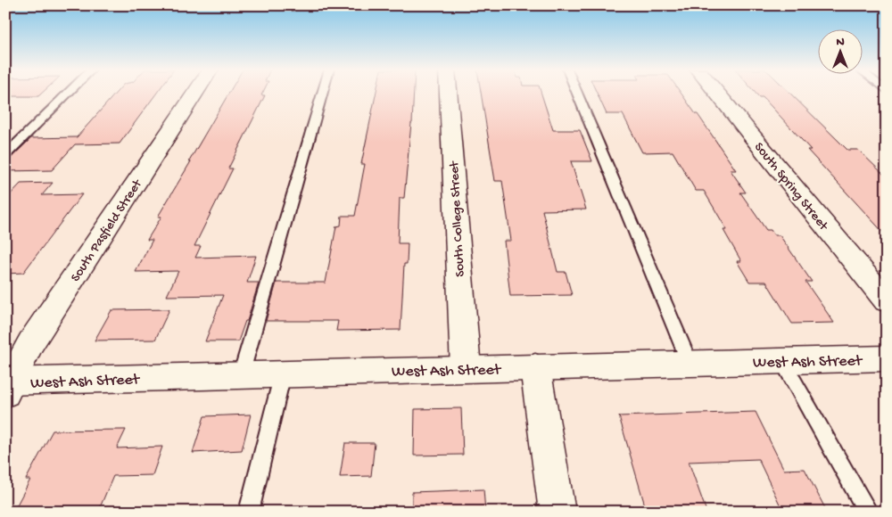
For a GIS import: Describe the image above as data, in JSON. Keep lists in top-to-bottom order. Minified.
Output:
{"streets":{"street":["South Spring Street","South College Street","South Pasfield Street","West Ash Street"]},"crossings":[["South College Street","West Ash Street"],["South Pasfield Street","West Ash Street"]],"north":"top"}
